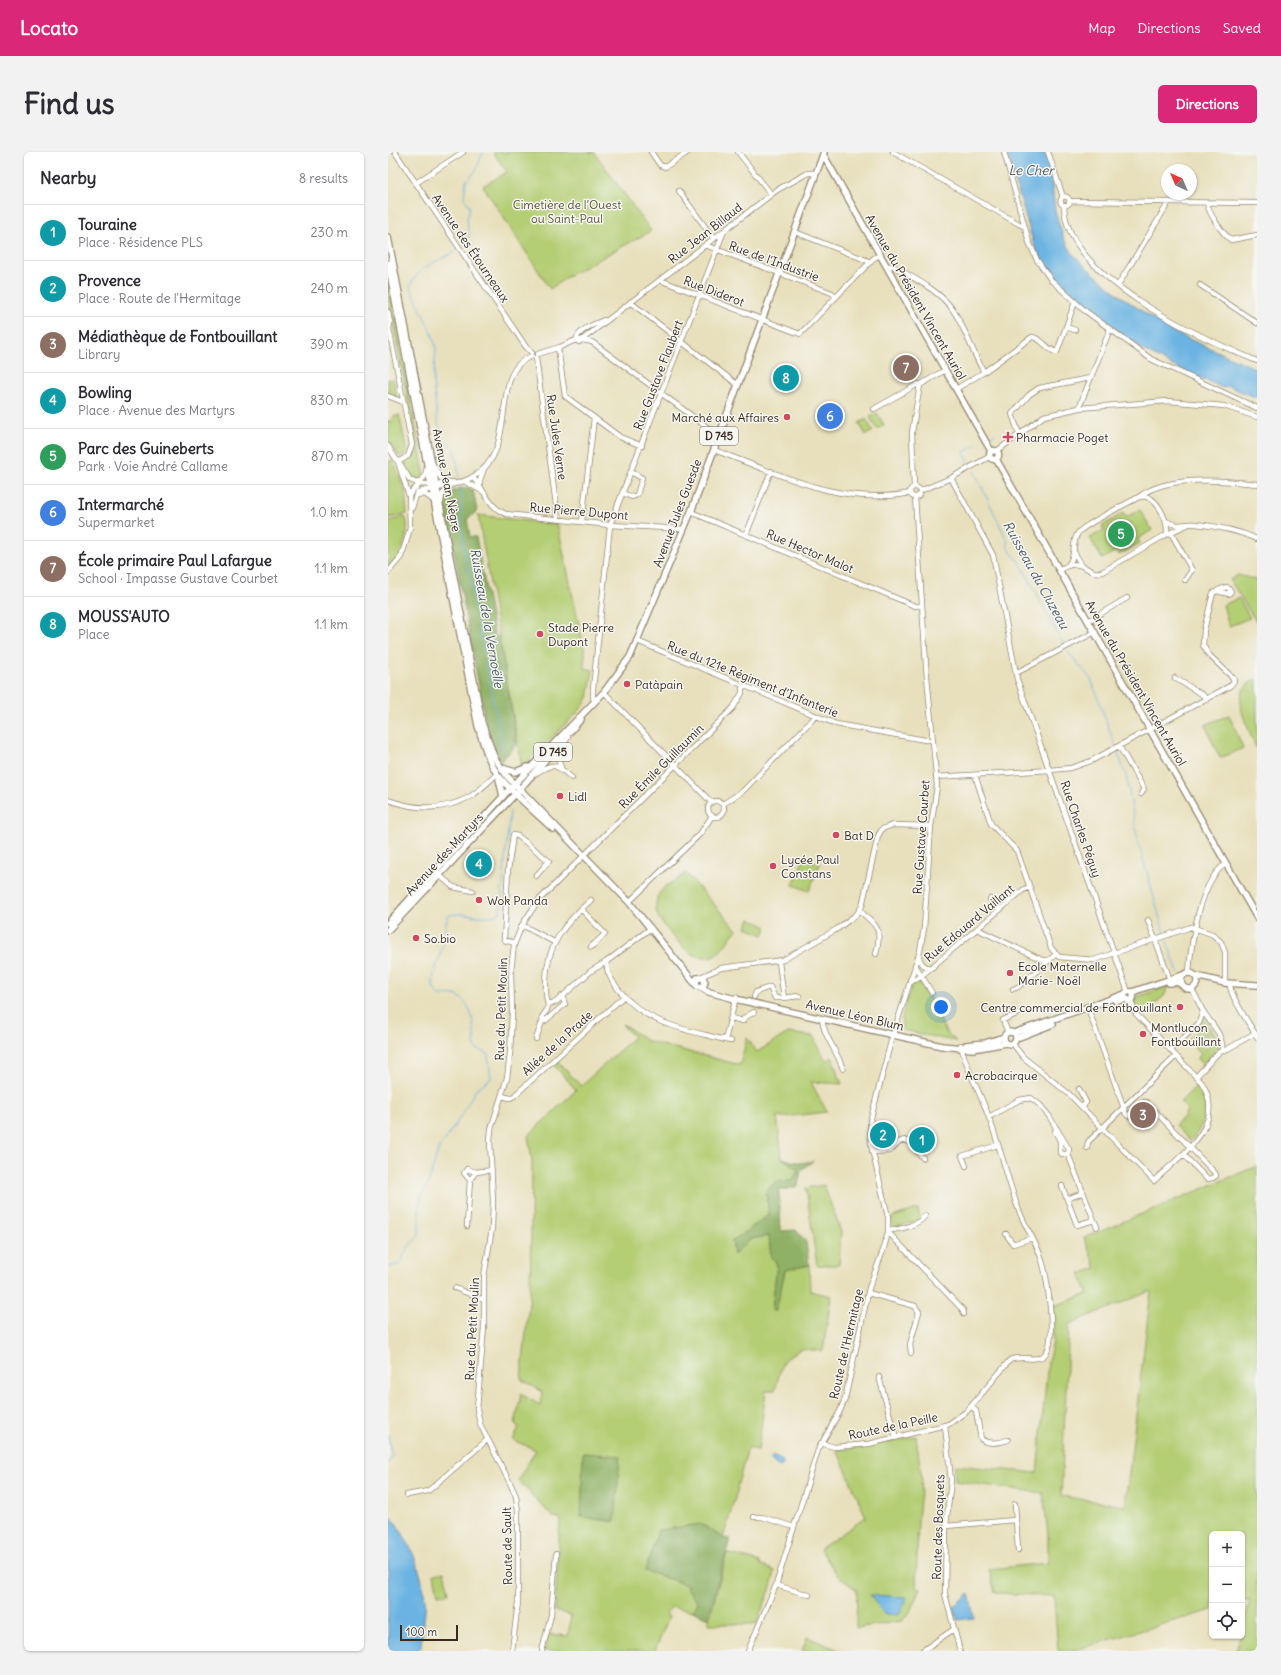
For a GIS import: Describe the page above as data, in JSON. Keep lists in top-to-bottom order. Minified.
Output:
{"streets":{"main road":["Avenue du Président Vincent Auriol","D 745","Avenue Jean Nègre","Avenue Jules Guesde","Avenue des Martyrs","Avenue Léon Blum"],"street":["Rue Jean Billaud","Avenue des Étourneaux","Rue de l'Industrie","Rue Diderot","Rue Gustave Flaubert","Rue Jules Verne","Rue Pierre Dupont","Rue Hector Malot","Rue du 121e Régiment d'Infanterie","Rue Émile Guillaumin","Rue Charles Péguy","Rue Gustave Courbet","Rue Edouard Vaillant","Rue du Petit Moulin","Allée de la Prade","Route de l'Hermitage","Route de la Peille","Route des Bosquets","Route de Sault"]},"crossings":[["Rue Jean Billaud","Rue de l'Industrie"],["Rue Jean Billaud","Rue Diderot"],["Rue Jean Billaud","Rue Gustave Flaubert"],["Rue Jean Billaud","Avenue Jules Guesde"],["Avenue des Étourneaux","Rue Jules Verne"],["Rue de l'Industrie","Rue Diderot"],["Rue de l'Industrie","Rue Gustave Flaubert"],["Rue de l'Industrie","Avenue Jules Guesde"],["Rue Diderot","Rue Gustave Flaubert"],["Rue Diderot","Avenue Jules Guesde"],["Avenue du Président Vincent Auriol","Avenue Jules Guesde"],["Rue Gustave Flaubert","Rue Pierre Dupont"],["Rue Gustave Flaubert","Avenue Jules Guesde"],["D 745","Avenue Jean Nègre"],["D 745","Avenue Jules Guesde"],["Rue Jules Verne","Rue Pierre Dupont"],["Avenue Jean Nègre","Avenue Jules Guesde"],["Avenue Jean Nègre","Avenue des Martyrs"],["Avenue Jean Nègre","Avenue Léon Blum"],["Rue Pierre Dupont","Avenue Jules Guesde"],["Avenue Jules Guesde","Rue Hector Malot"],["Avenue Jules Guesde","Rue du 121e Régiment d'Infanterie"],["Avenue Jules Guesde","Avenue des Martyrs"],["Avenue Jules Guesde","Avenue Léon Blum"],["Rue Hector Malot","Rue Gustave Courbet"],["Rue du 121e Régiment d'Infanterie","Rue Émile Guillaumin"],["Rue du 121e Régiment d'Infanterie","Rue Gustave Courbet"],["Rue Émile Guillaumin","Rue du Petit Moulin"],["Rue Émile Guillaumin","Avenue Léon Blum"],["Rue Charles Péguy","Avenue Léon Blum"],["Rue Gustave Courbet","Rue Edouard Vaillant"],["Rue Gustave Courbet","Avenue Léon Blum"],["Rue Gustave Courbet","Route de l'Hermitage"],["Avenue des Martyrs","Avenue Léon Blum"],["Rue du Petit Moulin","Avenue Léon Blum"],["Rue du Petit Moulin","Allée de la Prade"],["Rue du Petit Moulin","Route de Sault"],["Avenue Léon Blum","Route de la Peille"],["Route de l'Hermitage","Route de la Peille"],["Route de la Peille","Route des Bosquets"]],"water":["Le Cher","Ruisseau du Cluzeau","Ruisseau de la Vernoëlle"],"parks":["Cimetière de l’Ouest ou Saint-Paul"],"places":{"other":["Marché aux Affaires","Stade Pierre Dupont","Patàpain","Lidl","Bat D","Lycée Paul Constans","Wok Panda","So.bio","Ecole Maternelle Marie- Noël","Centre commercial de Fontbouillant","Montlucon Fontbouillant","Acrobacirque"],"health":["Pharmacie Poget"]},"scale_bar":"100 m","north":"top left","page":{"header":"Locato","nav":["Map","Directions","Saved"],"buttons":"Directions","title":"Find us","heading":["Nearby","8 results"],"list":[{"mark":"1","name":"Touraine","note":"Place · Résidence PLS","value":"230 m"},{"mark":"2","name":"Provence","note":"Place · Route de l'Hermitage","value":"240 m"},{"mark":"3","name":"Médiathèque de Fontbouillant","note":"Library","value":"390 m"},{"mark":"4","name":"Bowling","note":"Place · Avenue des Martyrs","value":"830 m"},{"mark":"5","name":"Parc des Guineberts","note":"Park · Voie André Callame","value":"870 m"},{"mark":"6","name":"Intermarché","note":"Supermarket","value":"1.0 km"},{"mark":"7","name":"École primaire Paul Lafargue","note":"School · Impasse Gustave Courbet","value":"1.1 km"},{"mark":"8","name":"MOUSS'AUTO","note":"Place","value":"1.1 km"}],"pins":["7","8","6","5","4","3","2","1"],"map_buttons":["+","−"],"scale":"100 m"}}
